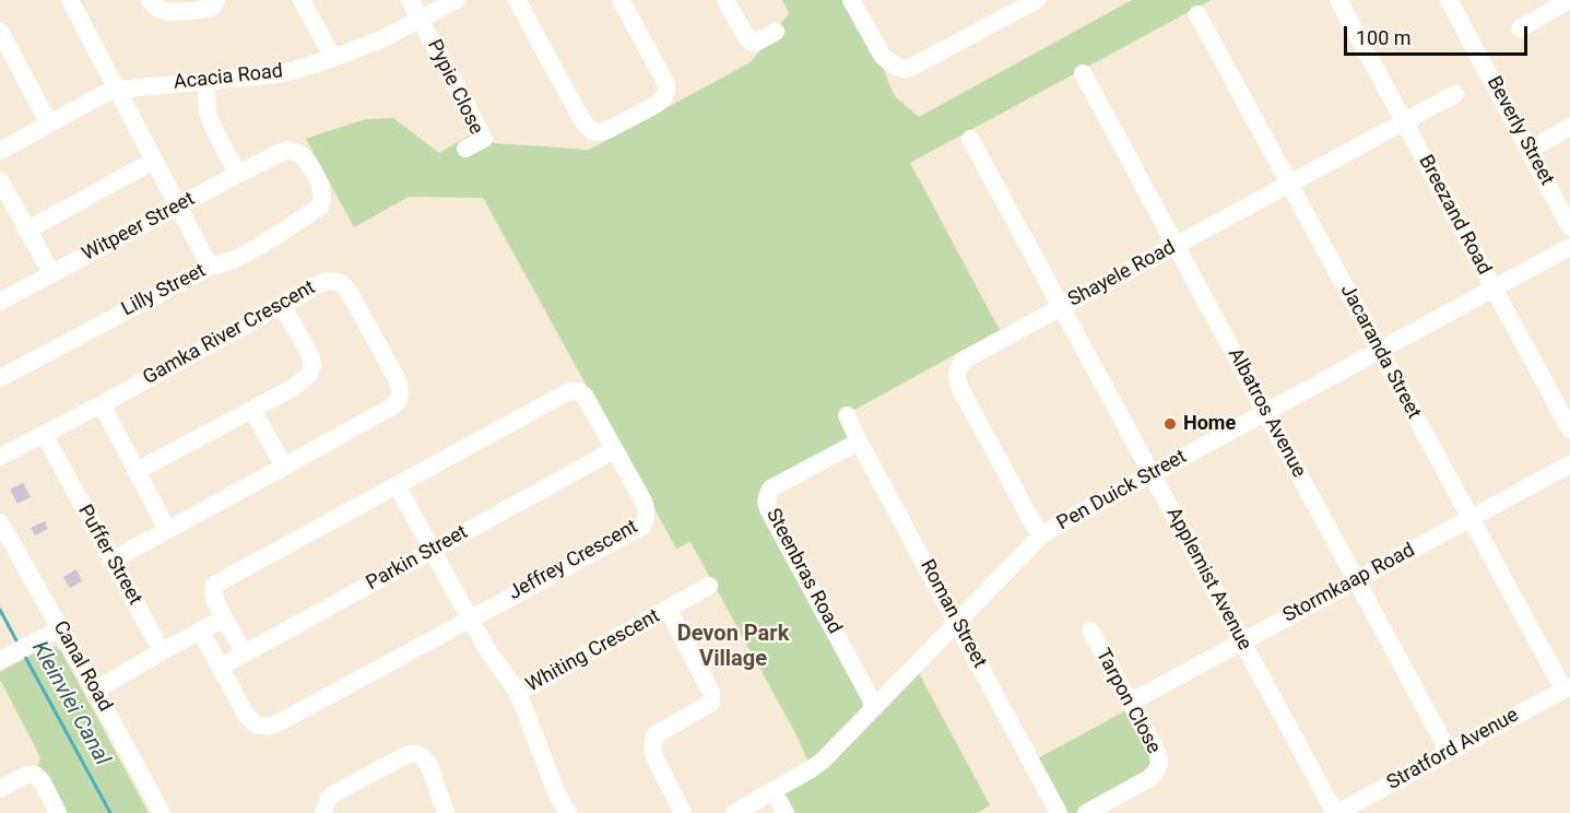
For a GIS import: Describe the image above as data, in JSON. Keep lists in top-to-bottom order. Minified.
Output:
{"streets":{"street":["Acacia Road","Pypie Close","Beverly Street","Breezand Road","Witpeer Street","Shayele Road","Lilly Street","Gamka River Crescent","Jacaranda Street","Albatros Avenue","Pen Duick Street","Puffer Street","Parkin Street","Jeffrey Crescent","Steenbras Road","Applemist Avenue","Stormkaap Road","Roman Street","Whiting Crescent","Canal Road","Tarpon Close","Stratford Avenue"]},"crossings":[["Acacia Road","Pypie Close"],["Breezand Road","Shayele Road"],["Breezand Road","Pen Duick Street"],["Witpeer Street","Lilly Street"],["Shayele Road","Jacaranda Street"],["Shayele Road","Albatros Avenue"],["Shayele Road","Pen Duick Street"],["Shayele Road","Applemist Avenue"],["Gamka River Crescent","Puffer Street"],["Jacaranda Street","Pen Duick Street"],["Jacaranda Street","Stormkaap Road"],["Jacaranda Street","Stratford Avenue"],["Albatros Avenue","Pen Duick Street"],["Albatros Avenue","Stormkaap Road"],["Albatros Avenue","Stratford Avenue"],["Pen Duick Street","Steenbras Road"],["Pen Duick Street","Applemist Avenue"],["Pen Duick Street","Roman Street"],["Parkin Street","Jeffrey Crescent"],["Parkin Street","Whiting Crescent"],["Jeffrey Crescent","Whiting Crescent"],["Steenbras Road","Roman Street"],["Applemist Avenue","Stormkaap Road"],["Applemist Avenue","Stratford Avenue"],["Stormkaap Road","Tarpon Close"]],"districts":["Devon Park Village"],"water":["Kleinvlei Canal"],"places":["Home"],"scale_bar":"100 m"}
